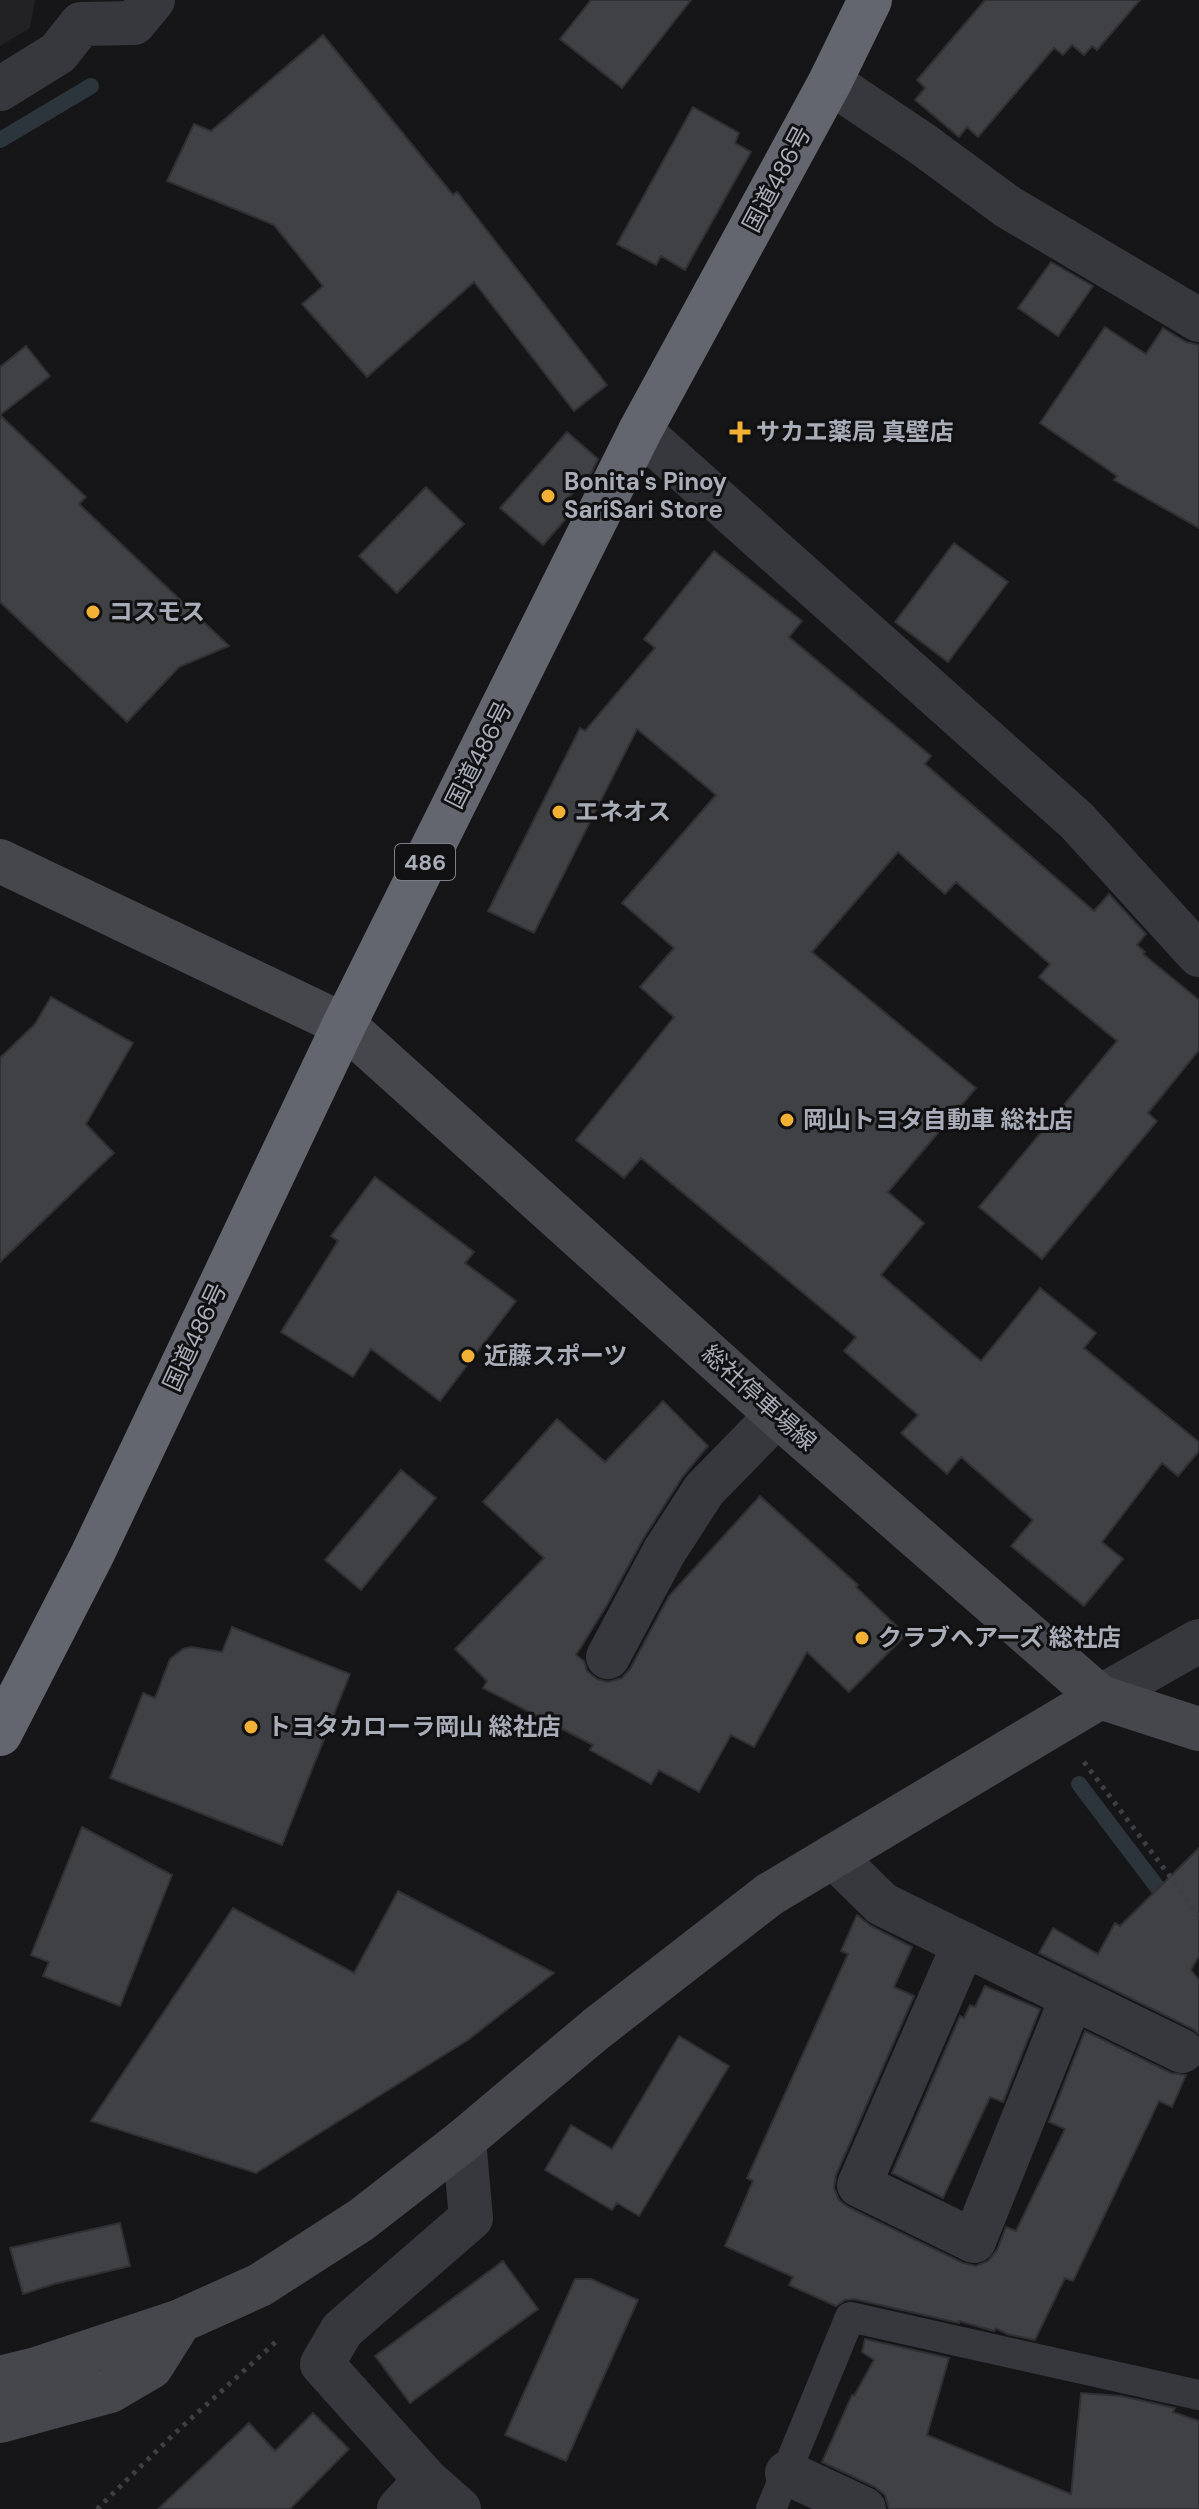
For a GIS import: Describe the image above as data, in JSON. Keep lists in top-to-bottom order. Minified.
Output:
{"streets":{"highway":["国道486号","486"],"street":["総社停車場線"]},"crossings":[["国道486号","総社停車場線"]],"places":{"health":["サカエ薬局 真壁店"],"other":["Bonita's Pinoy SariSari Store","コスモス","エネオス","岡山トヨタ自動車 総社店","近藤スポーツ","クラブヘアーズ 総社店","トヨタカローラ岡山 総社店"]}}
